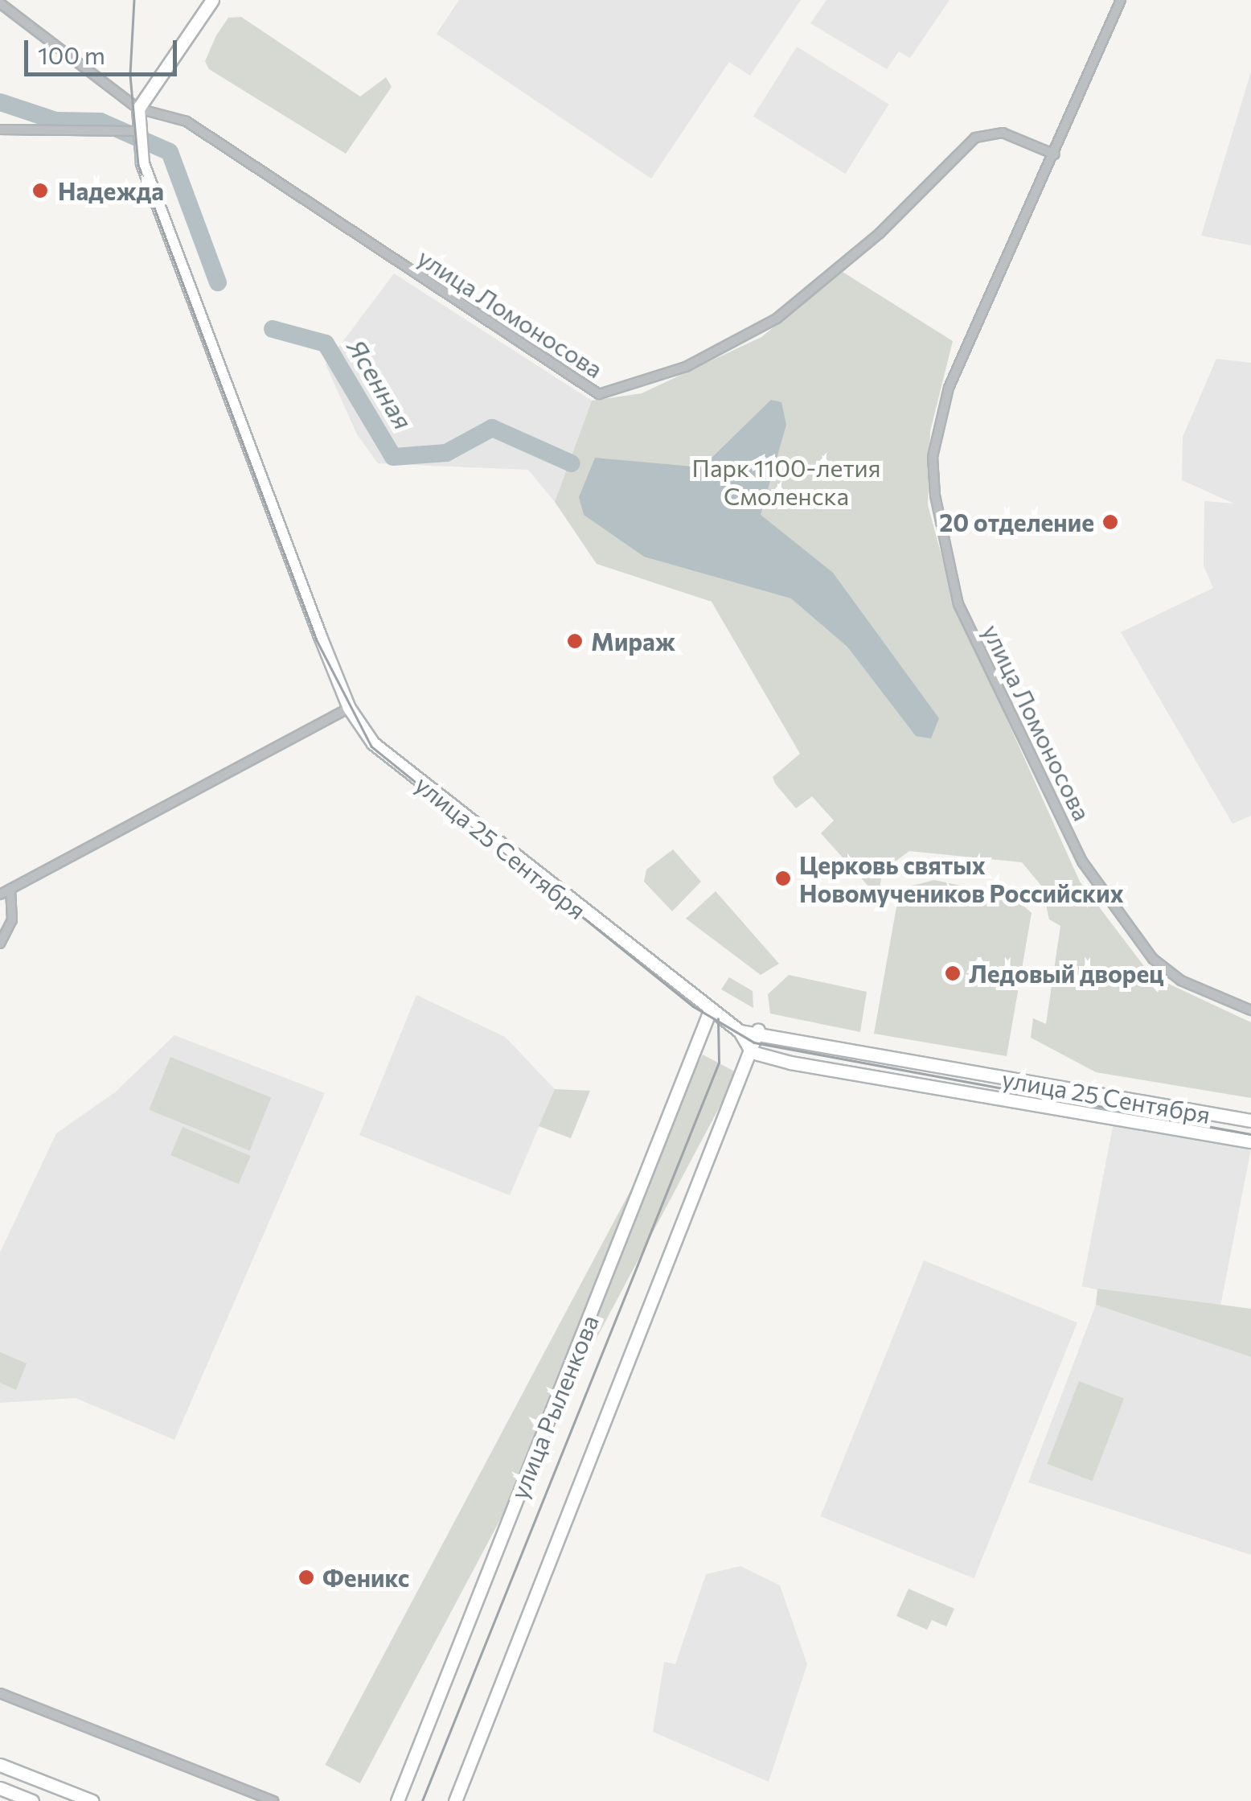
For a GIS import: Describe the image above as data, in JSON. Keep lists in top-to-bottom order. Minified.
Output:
{"streets":{"main road":["улица 25 Сентября","улица Рыленкова"],"street":["улица Ломоносова"]},"crossings":[["улица Ломоносова","улица 25 Сентября"],["улица 25 Сентября","улица Рыленкова"]],"water":["Ясенная"],"parks":["Парк 1100-летия Смоленска"],"places":["Надежда","20 отделение","Мираж","Церковь святых Новомучеников Российских","Ледовый дворец","Феникс"],"scale_bar":"100 m"}
